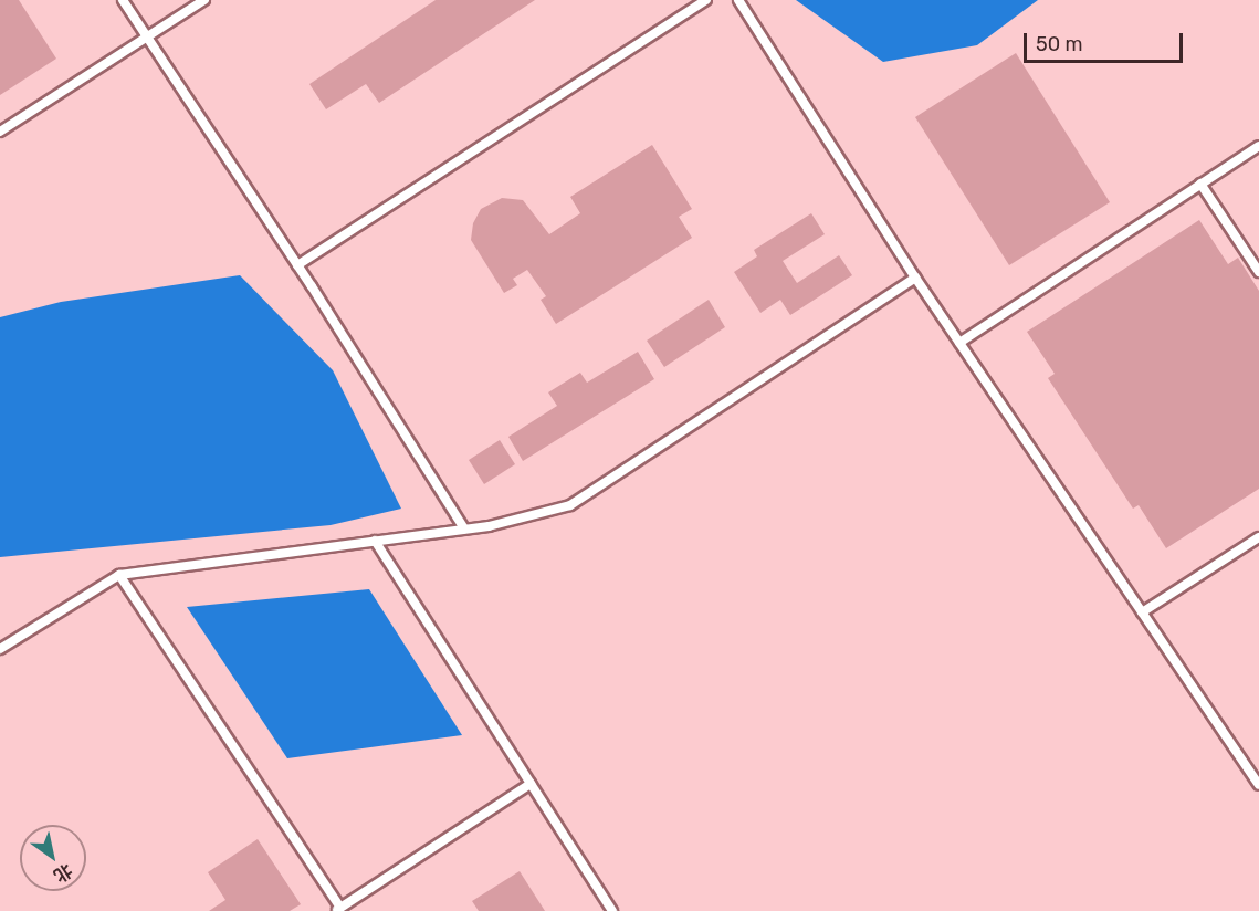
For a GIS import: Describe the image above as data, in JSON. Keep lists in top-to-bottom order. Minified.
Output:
{"scale_bar":"50 m","north":"bottom right"}
